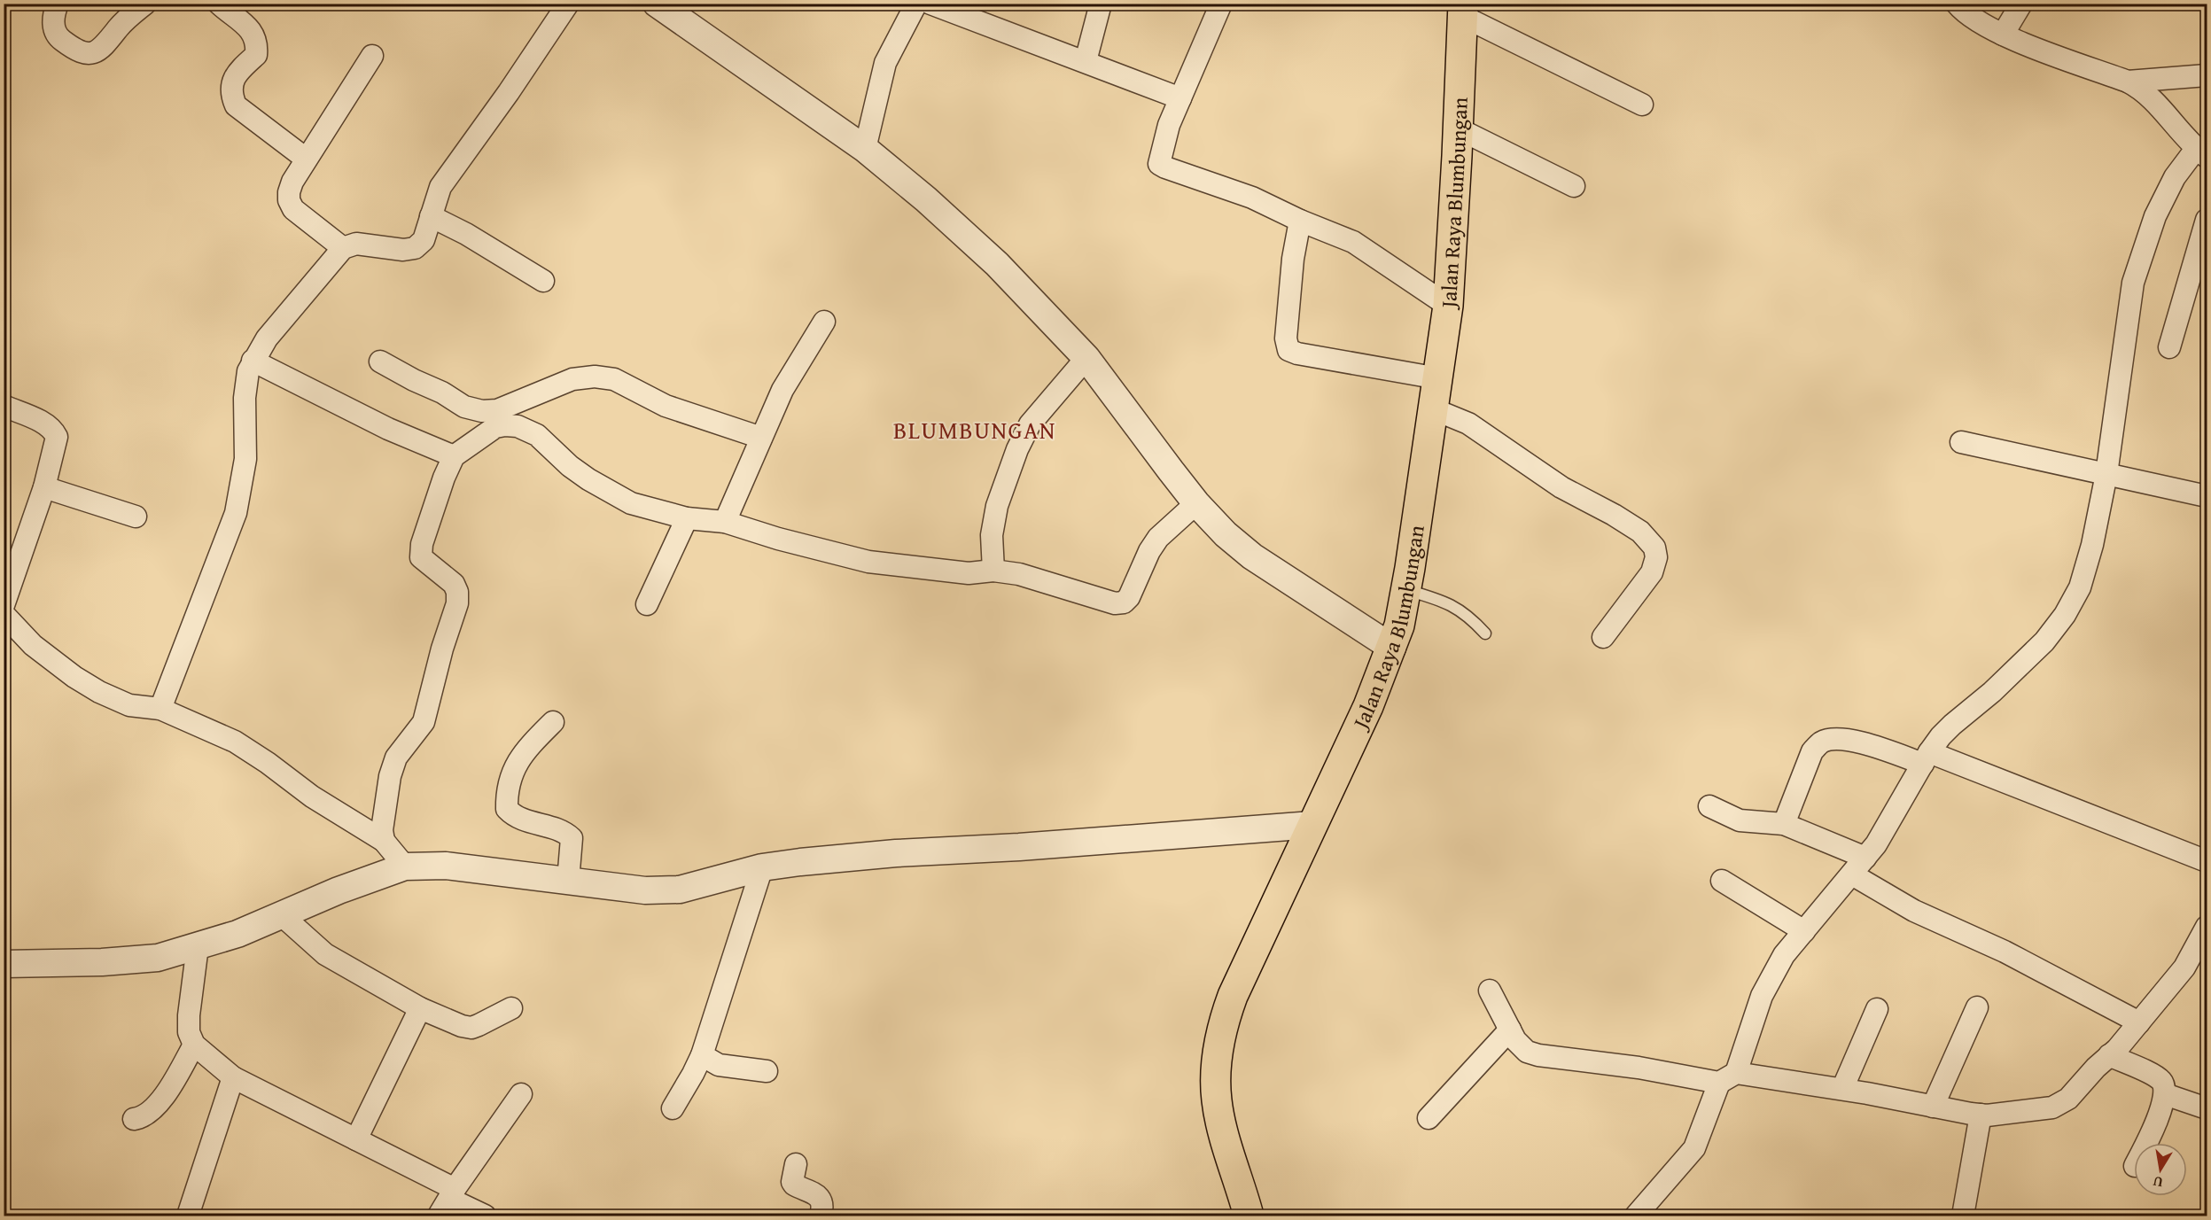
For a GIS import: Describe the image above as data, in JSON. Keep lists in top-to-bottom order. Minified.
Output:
{"streets":{"main road":["Jalan Raya Blumbungan"]},"districts":["BLUMBUNGAN"],"north":"bottom"}
